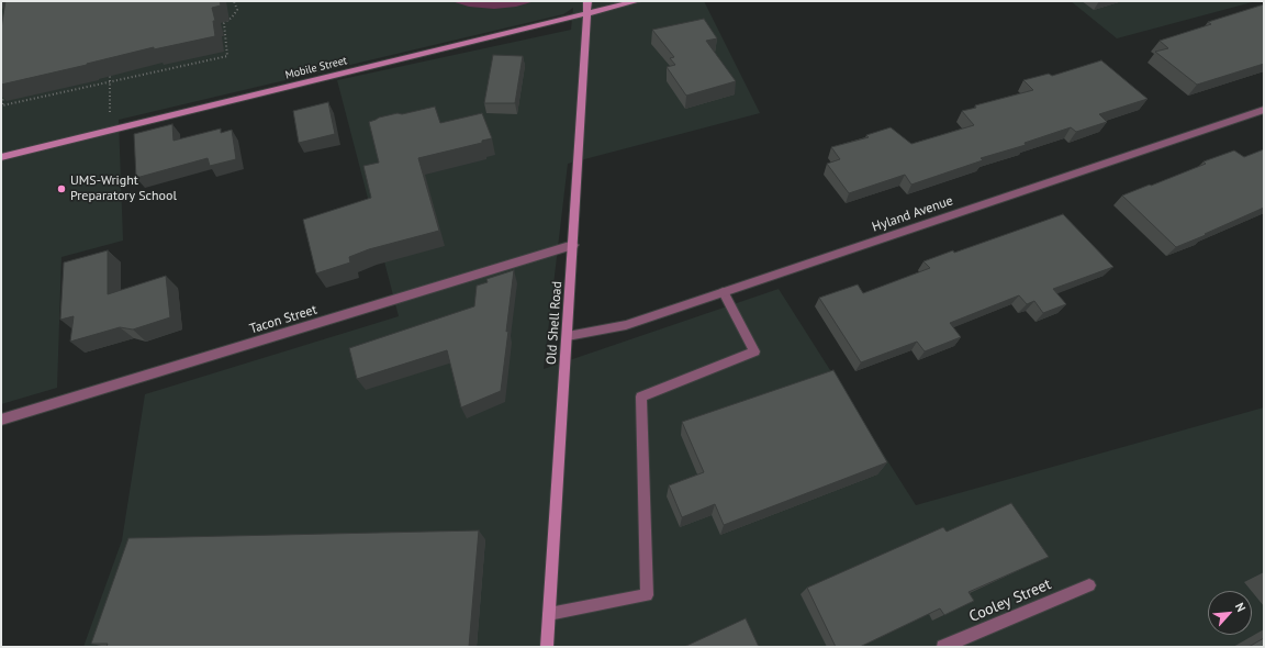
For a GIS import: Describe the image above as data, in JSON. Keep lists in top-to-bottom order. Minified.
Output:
{"streets":{"street":["Mobile Street","Hyland Avenue","Tacon Street","Old Shell Road","Cooley Street"]},"crossings":[["Mobile Street","Old Shell Road"],["Hyland Avenue","Old Shell Road"],["Tacon Street","Old Shell Road"]],"places":["UMS-Wright Preparatory School"],"north":"top right"}
